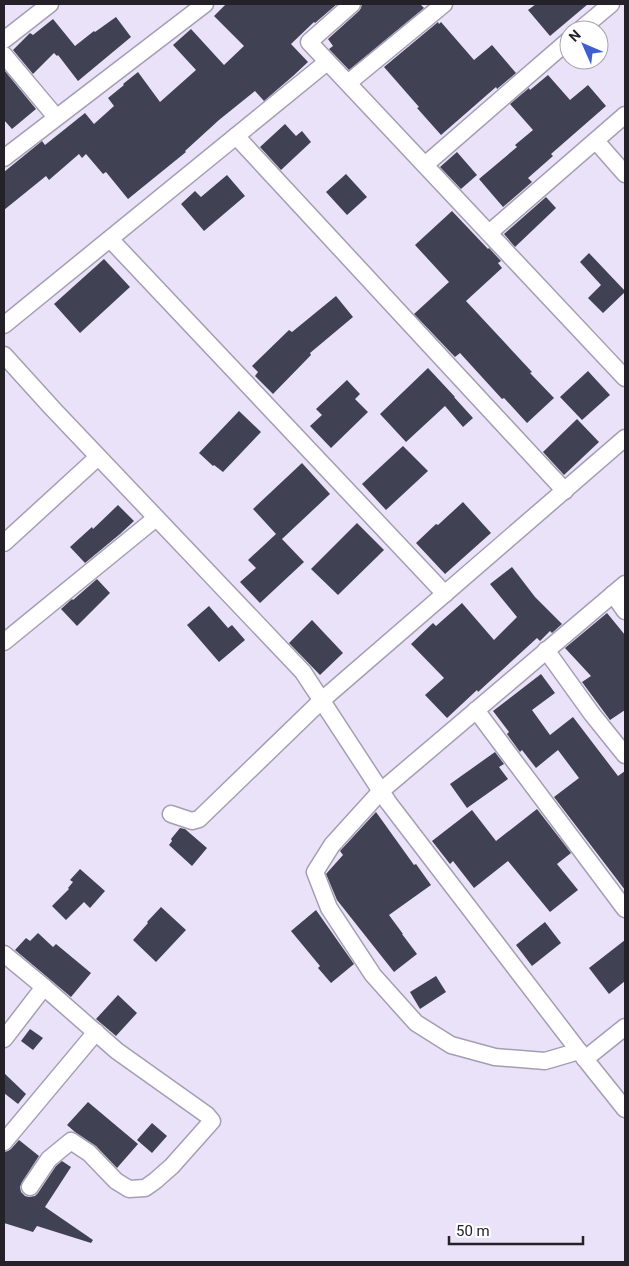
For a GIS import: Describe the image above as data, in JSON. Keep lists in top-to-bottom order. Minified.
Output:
{"scale_bar":"50 m","north":"top left"}
